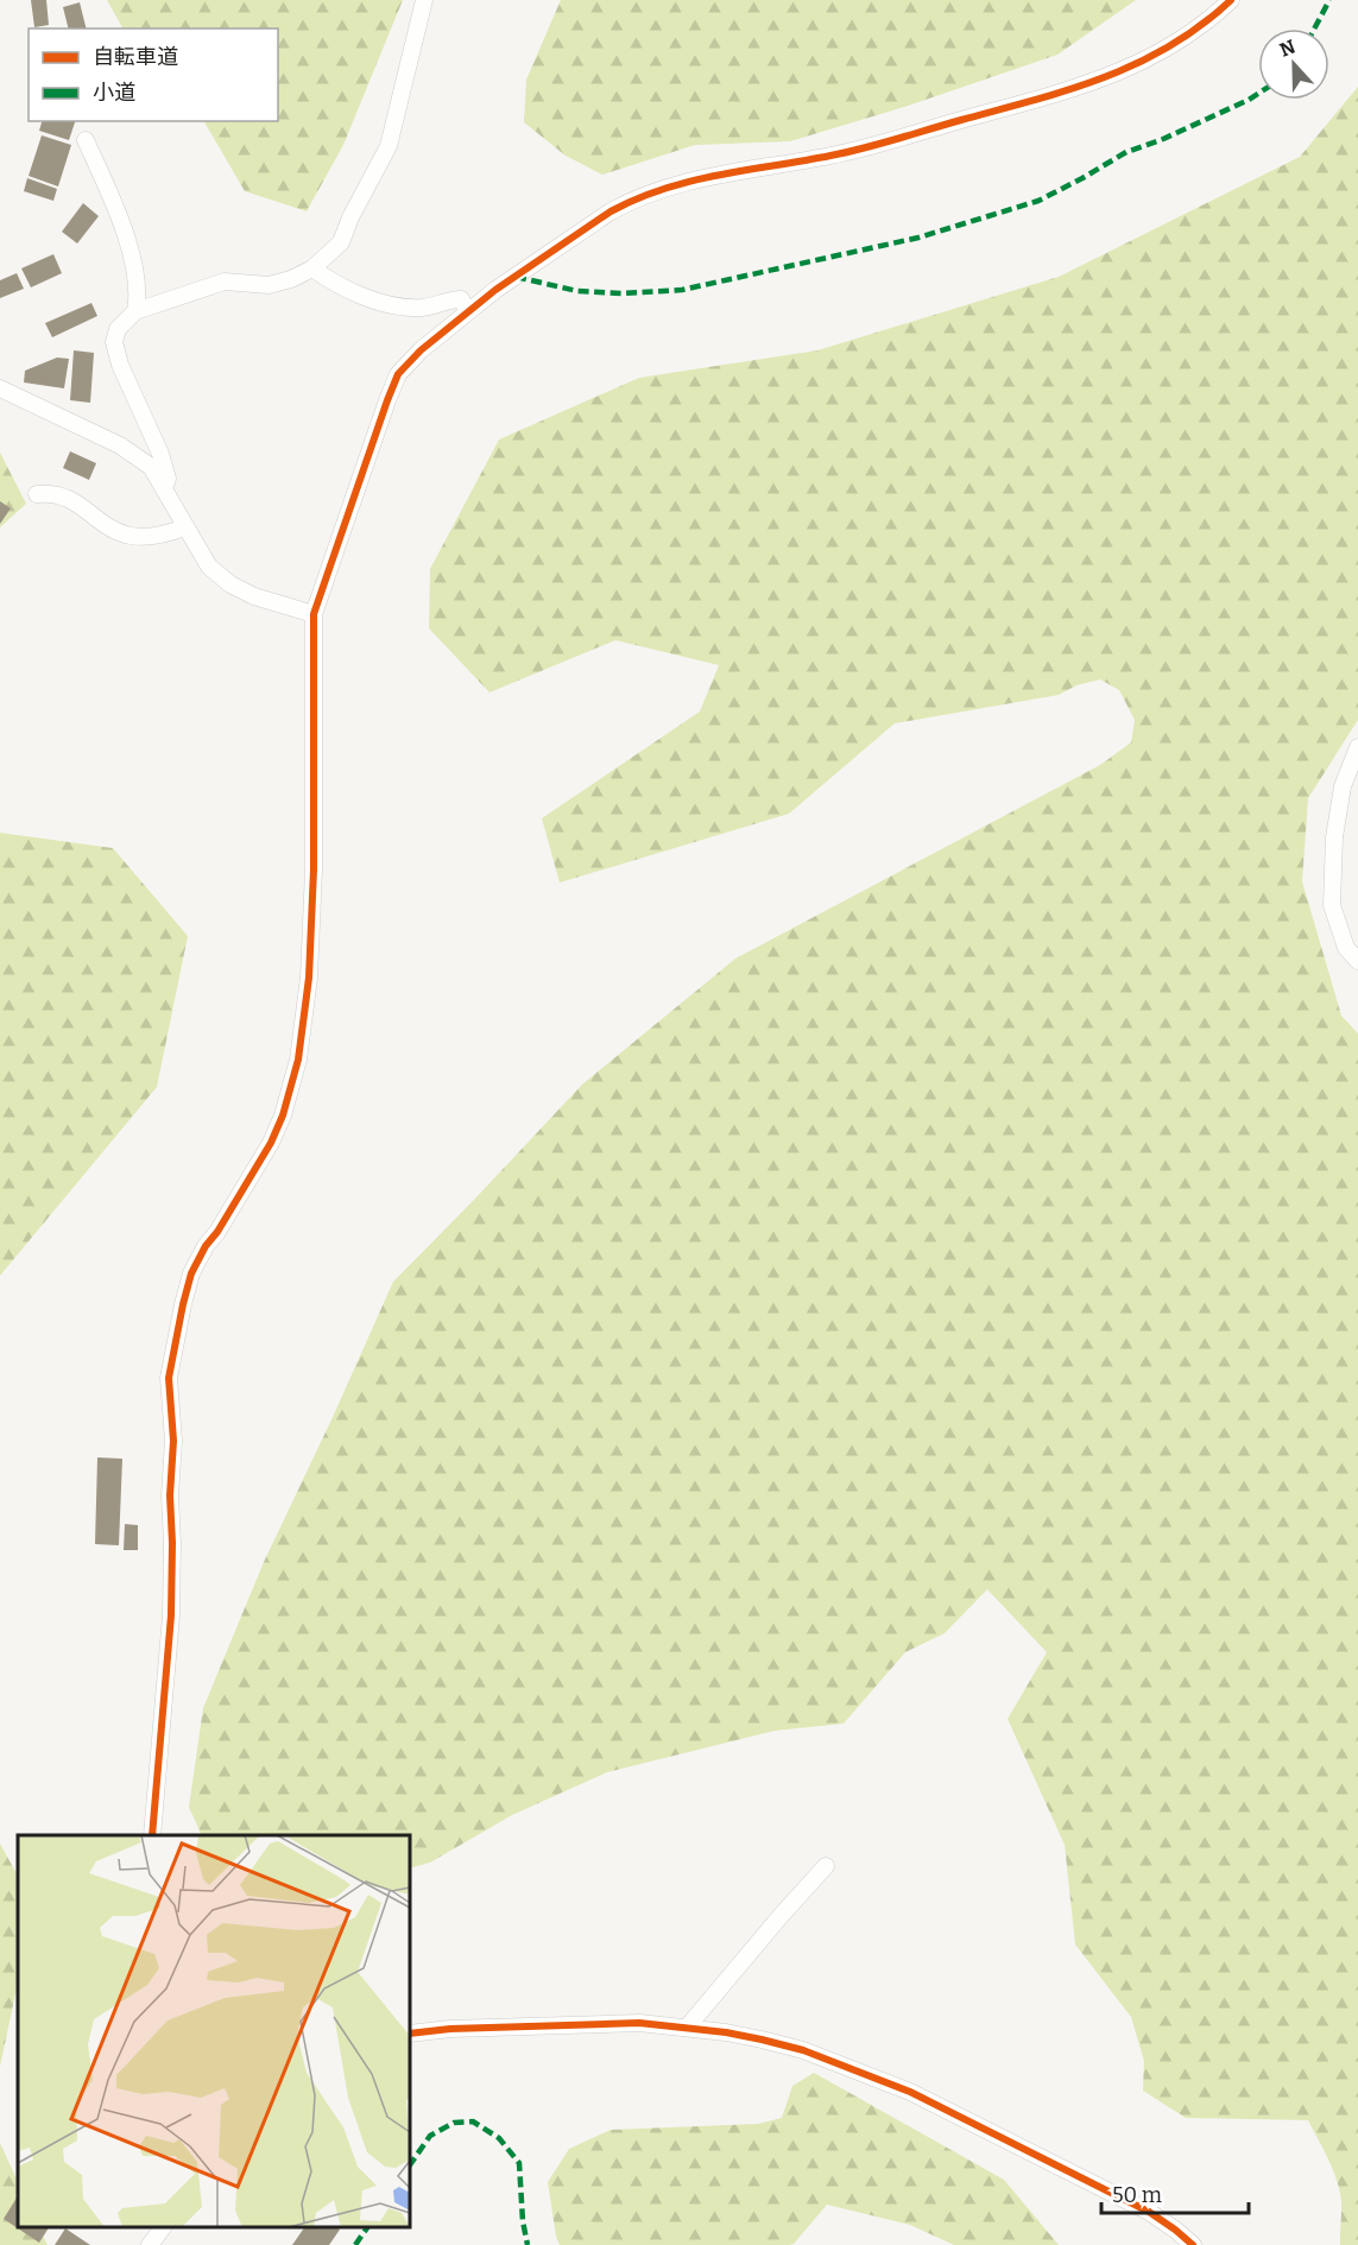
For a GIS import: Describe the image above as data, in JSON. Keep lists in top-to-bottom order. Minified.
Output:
{"legend":["自転車道","小道"],"scale_bar":"50 m","north":"top"}
